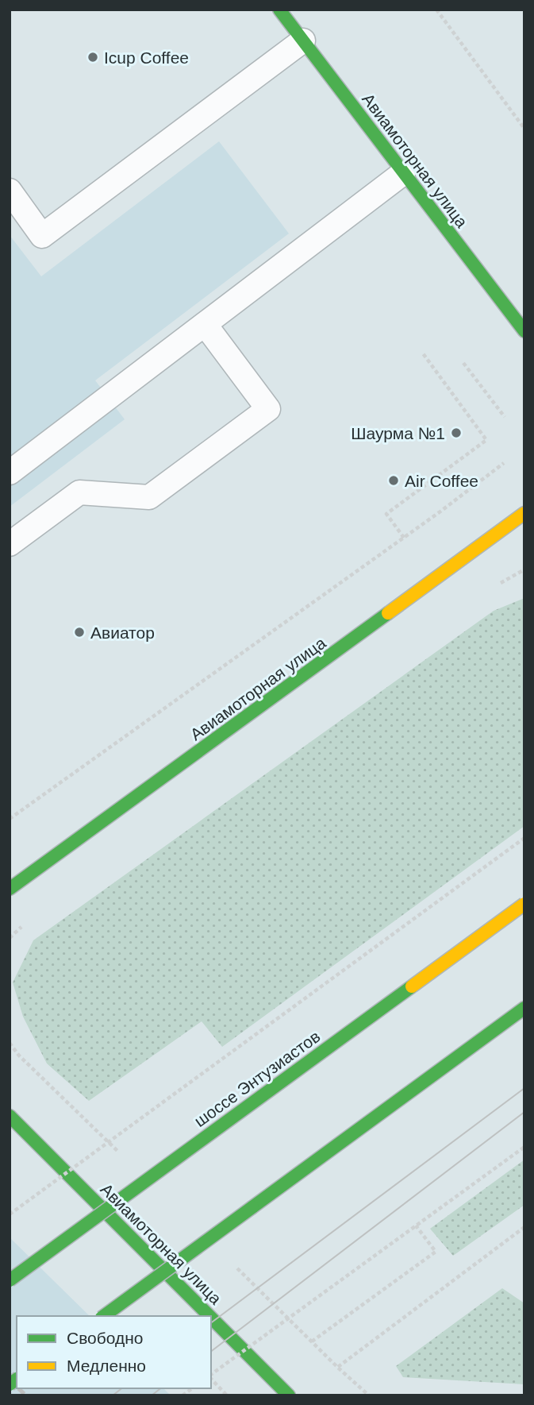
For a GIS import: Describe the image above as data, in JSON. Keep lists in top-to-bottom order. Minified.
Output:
{"streets":{"main road":["Авиамоторная улица","шоссе Энтузиастов"]},"places":["Icup Coffee","Шаурма №1","Air Coffee","Авиатор"],"legend":["Свободно","Медленно"]}
